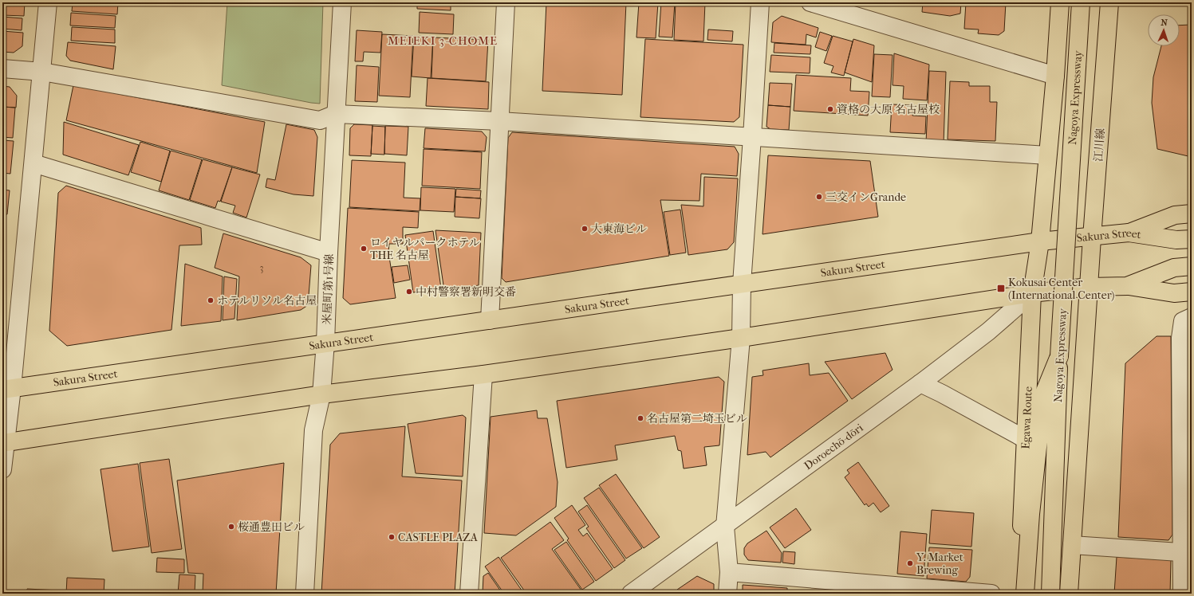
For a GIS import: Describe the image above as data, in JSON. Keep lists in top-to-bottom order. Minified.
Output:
{"streets":{"main road":["Nagoya Expressway","江川線","Sakura Street","Egawa Route"],"street":["米屋町第1号線","Doroechō-dōri"]},"crossings":[["江川線","Sakura Street"],["Sakura Street","米屋町第1号線"],["Sakura Street","Egawa Route"],["Egawa Route","Doroechō-dōri"]],"districts":["MEIEKI 3-CHOME"],"places":{"other":["資格の大原 名古屋校","三交インGrande","大東海ビル","ロイヤルパークホテル THE 名古屋","中村警察署新明交番","ホテルリソル名古屋","名古屋第二埼玉ビル","桜通豊田ビル","CASTLE PLAZA","Y. Market Brewing"],"transit":["Kokusai Center (International Center)"]},"house_numbers":["3"],"north":"top"}
